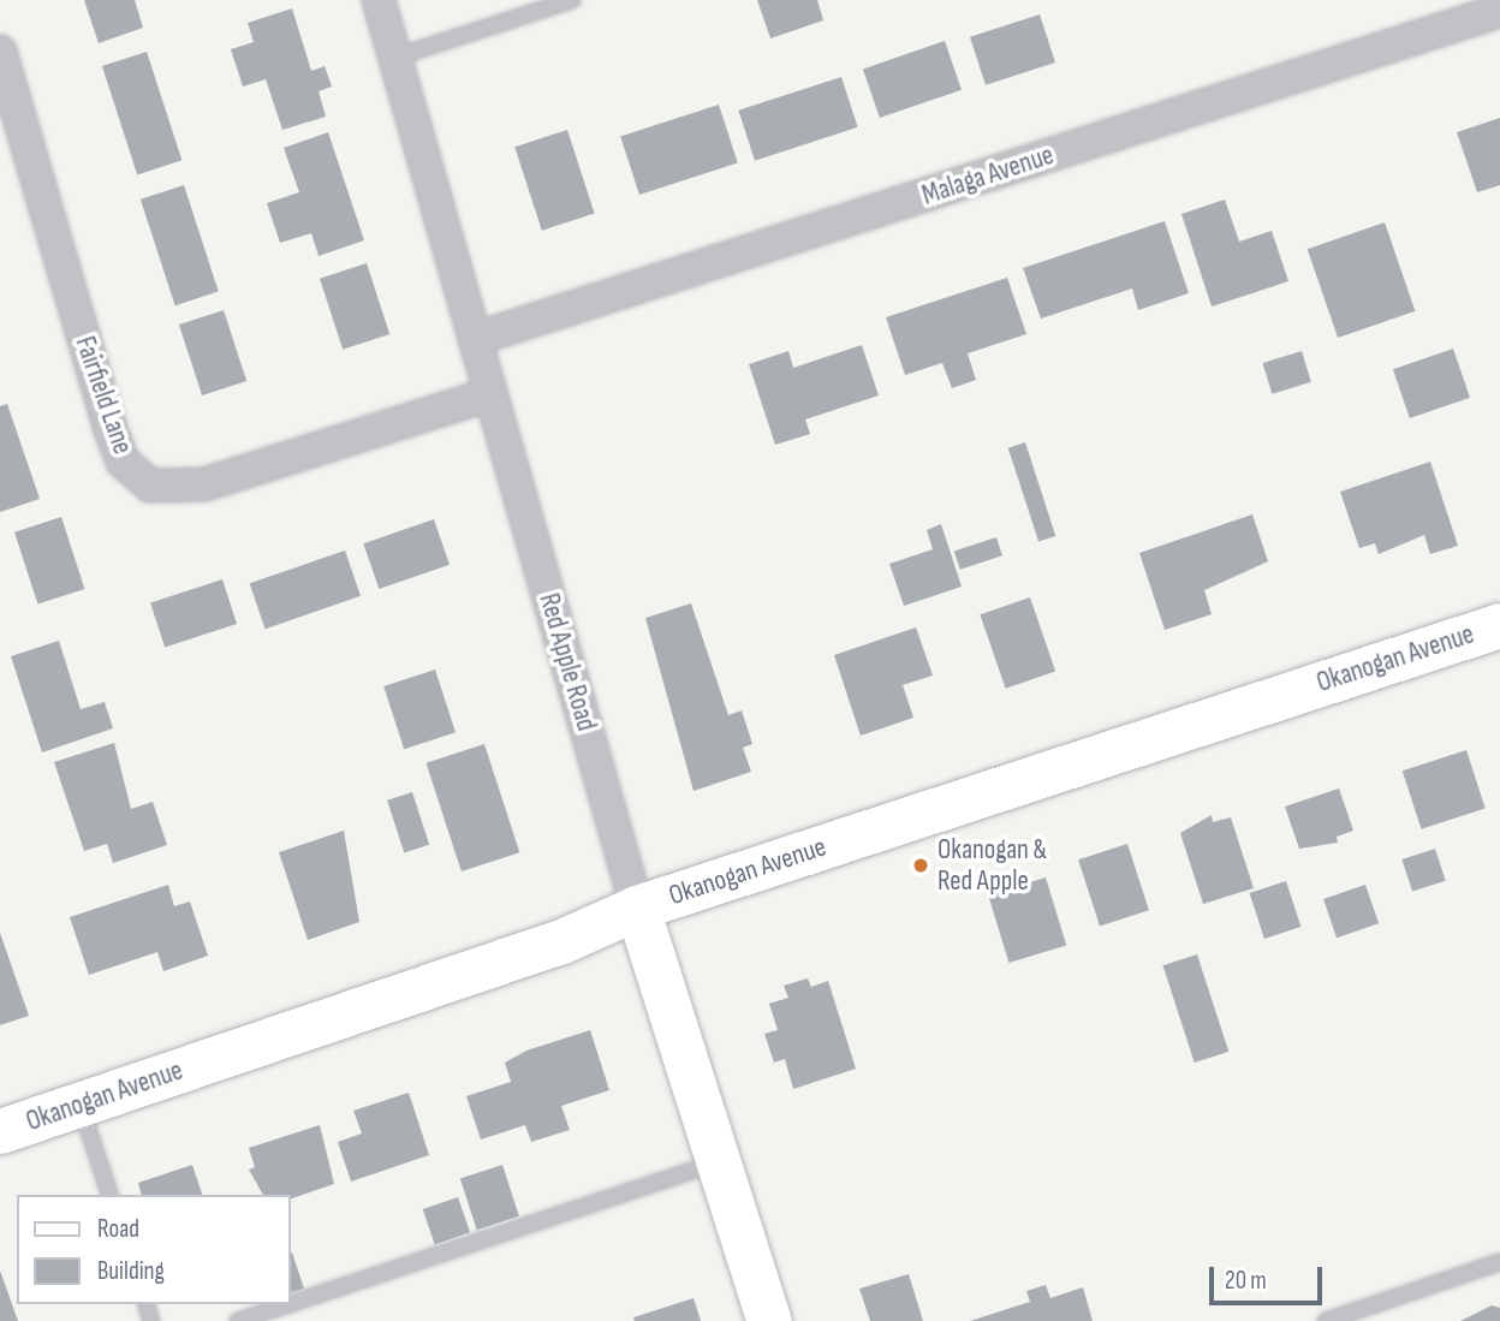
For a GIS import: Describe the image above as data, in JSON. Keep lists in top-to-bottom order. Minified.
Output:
{"streets":{"street":["Malaga Avenue","Fairfield Lane","Okanogan Avenue","Red Apple Road"]},"crossings":[["Malaga Avenue","Red Apple Road"],["Fairfield Lane","Red Apple Road"],["Okanogan Avenue","Red Apple Road"]],"places":["Okanogan & Red Apple"],"legend":["Road","Building"],"scale_bar":"20 m"}
